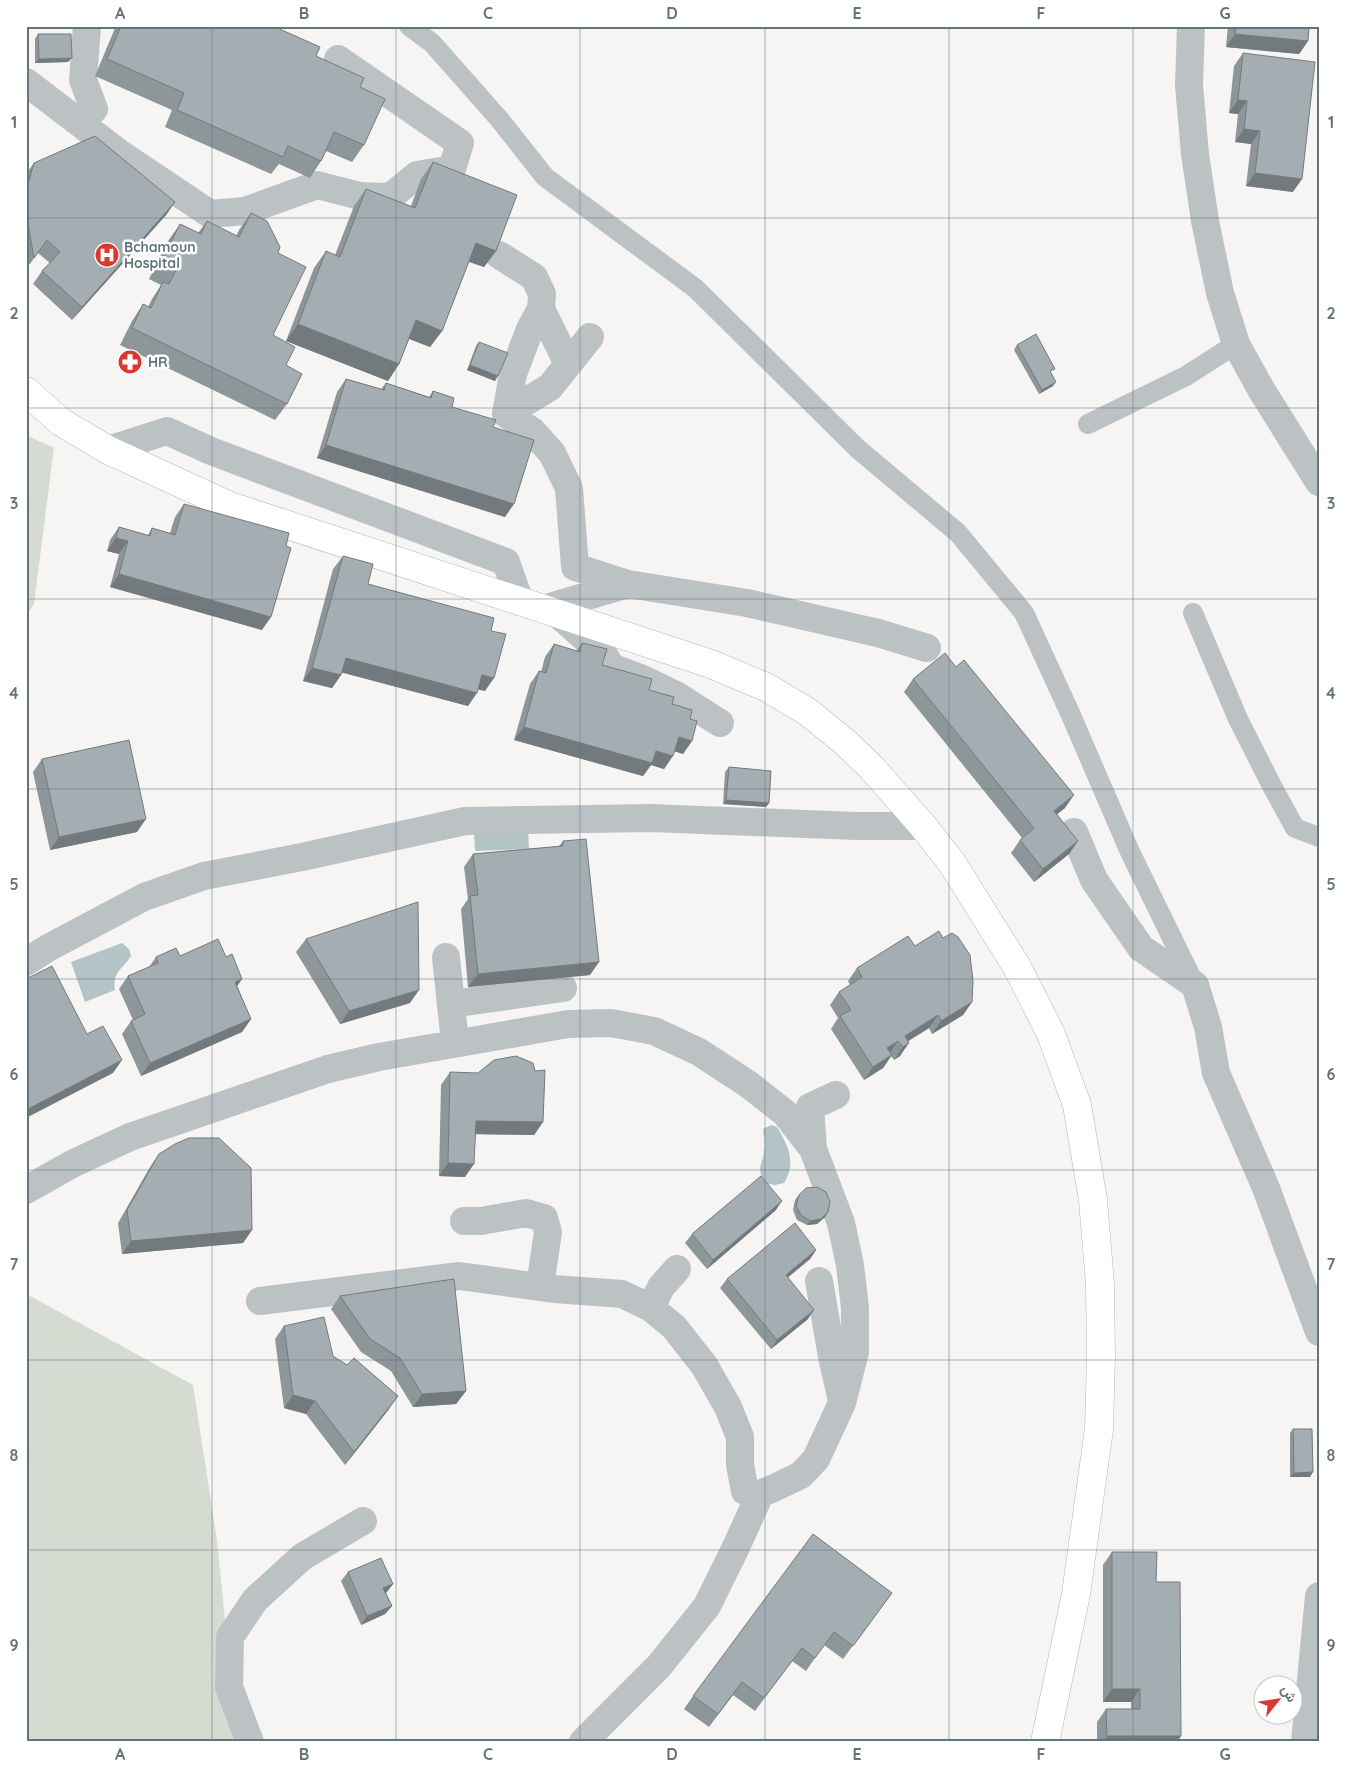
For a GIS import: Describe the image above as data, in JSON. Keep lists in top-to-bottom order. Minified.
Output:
{"places":{"hospital":["Bchamoun Hospital"],"pharmacy":["HR"]},"north":"top right","grid":{"columns":["A","B","C","D","E","F","G"],"rows":["1","2","3","4","5","6","7","8","9"]}}
